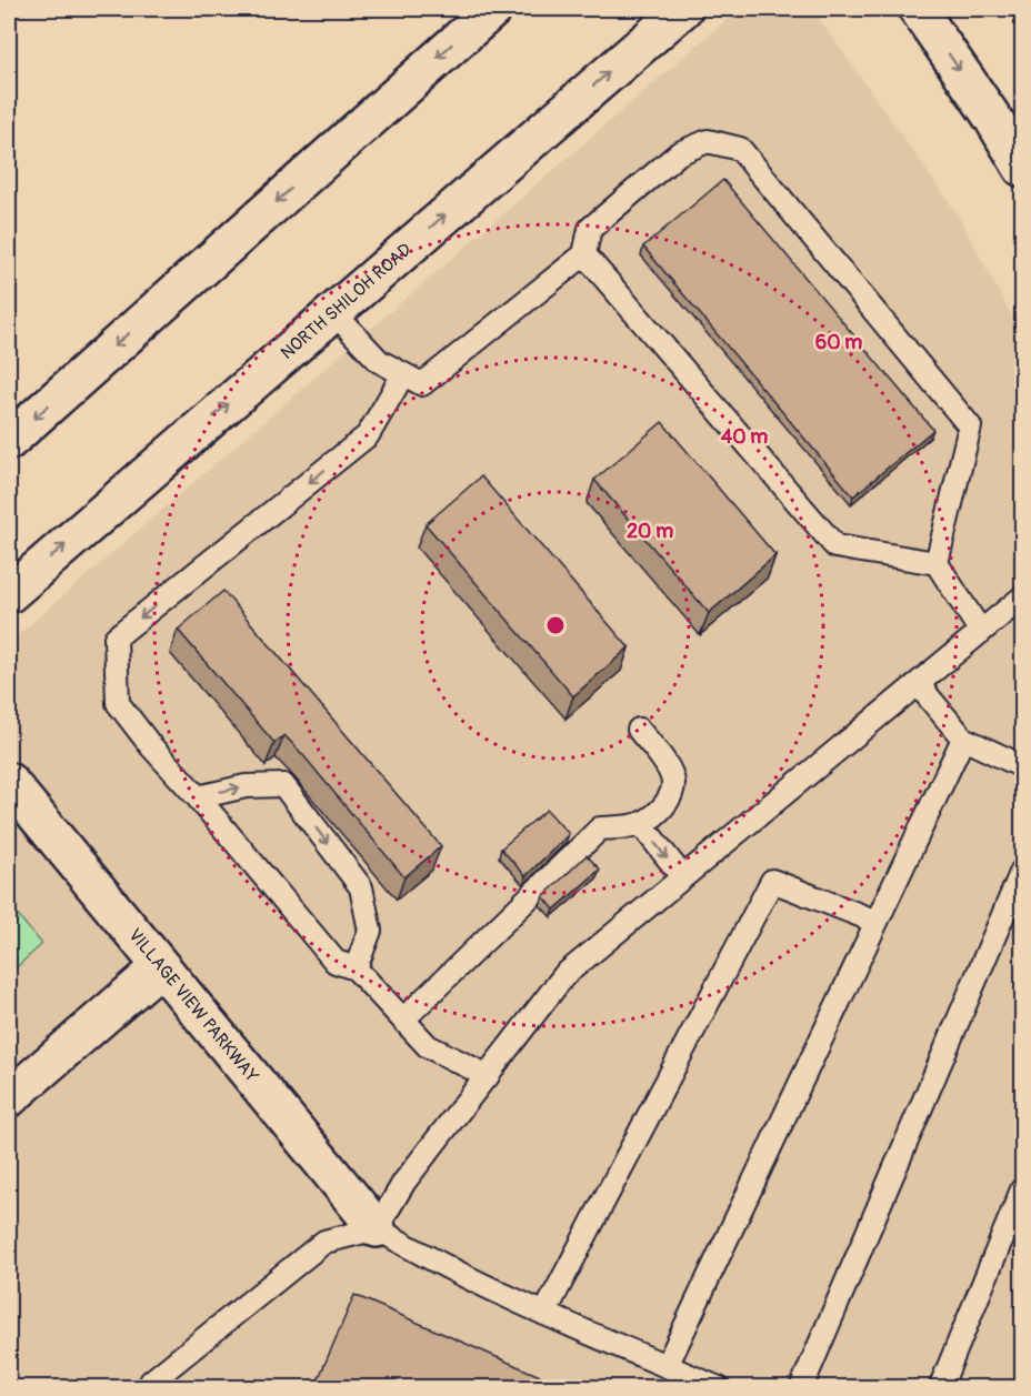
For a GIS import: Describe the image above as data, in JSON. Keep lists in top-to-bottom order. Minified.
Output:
{"streets":{"main road":["NORTH SHILOH ROAD","VILLAGE VIEW PARKWAY"]},"rings":["60 m","40 m","20 m"]}
